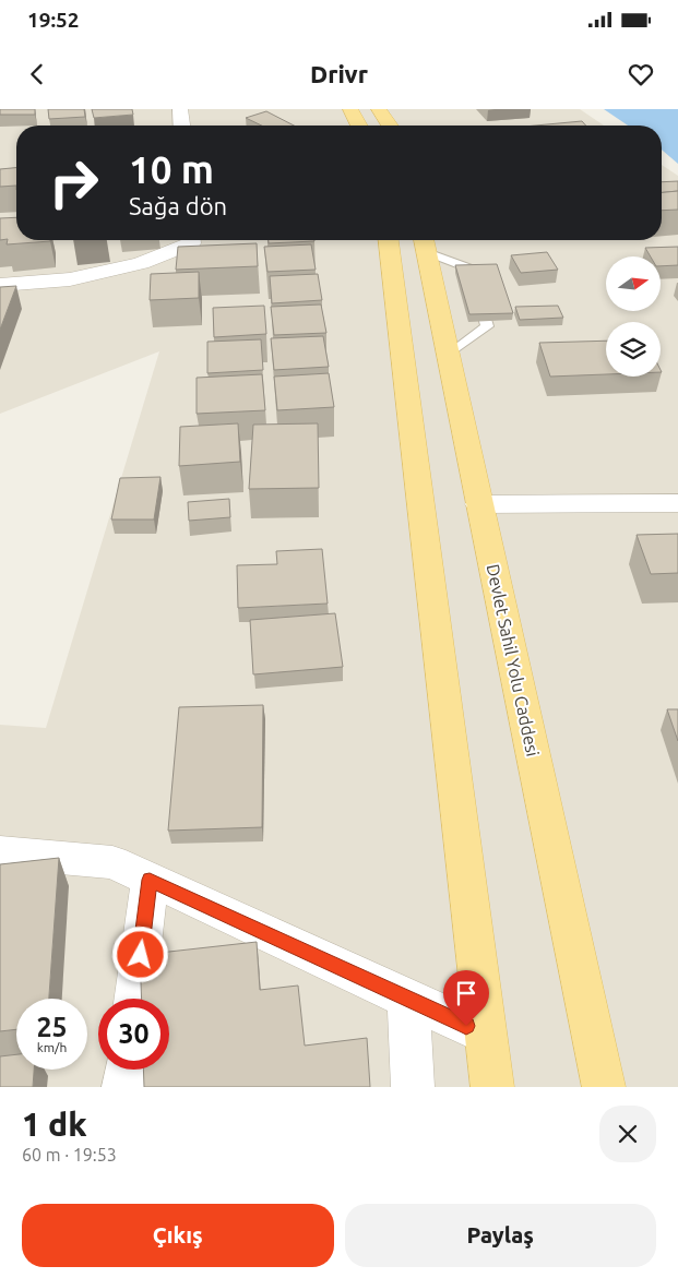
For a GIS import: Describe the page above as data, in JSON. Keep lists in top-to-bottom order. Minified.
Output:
{"streets":{"main road":["Devlet Sahil Yolu Caddesi"]},"north":"right","page":{"status":"19:52","header":"Drivr","turn":["10 m","Sağa dön"],"speed":"25 km/h","limit":"30","heading":["1 dk","60 m · 19:53"],"buttons":["Çıkış","Paylaş"]}}
